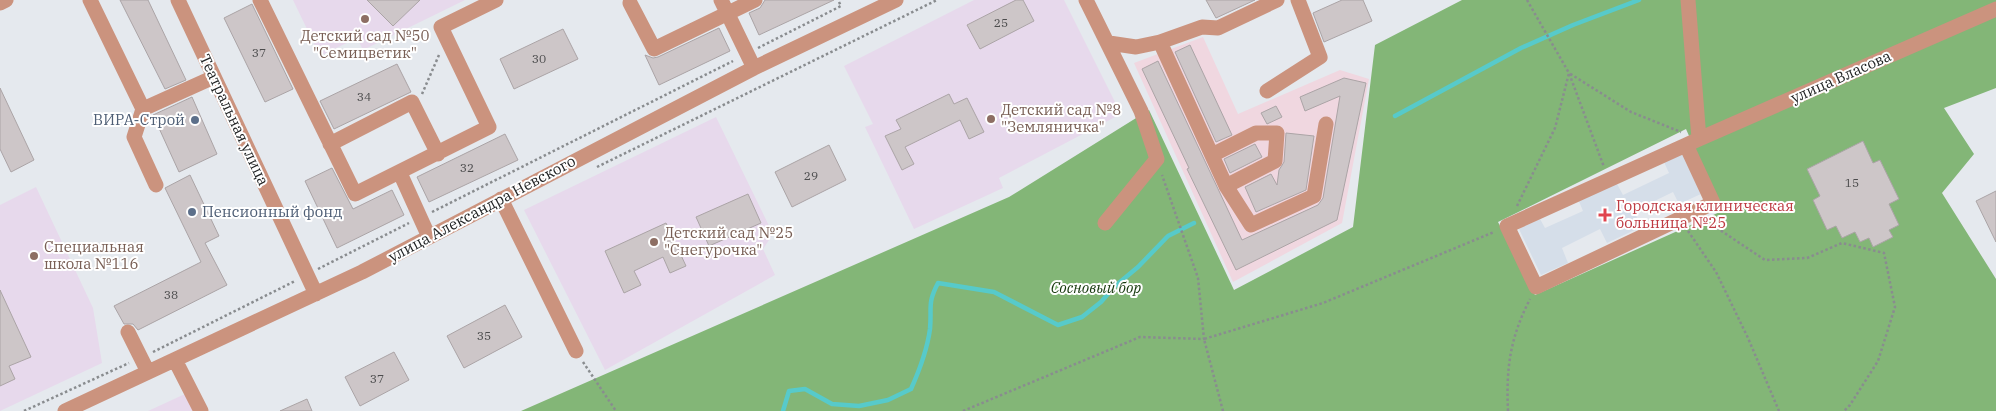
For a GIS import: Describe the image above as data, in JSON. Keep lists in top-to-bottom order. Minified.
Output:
{"streets":{"street":["улица Власова","Театральная улица","улица Александра Невского"]},"crossings":[["Театральная улица","улица Александра Невского"]],"parks":["Сосновый бор"],"places":{"other":["Детский сад №50 \"Семицветик\"","Детский сад №8 \"Земляничка\"","ВИРА-Строй","Пенсионный фонд","Детский сад №25 \"Снегурочка\"","Специальная школа №116"],"health":["Городская клиническая больница №25"]},"house_numbers":["25","37","30","34","32","29","15","38","35","37"]}
